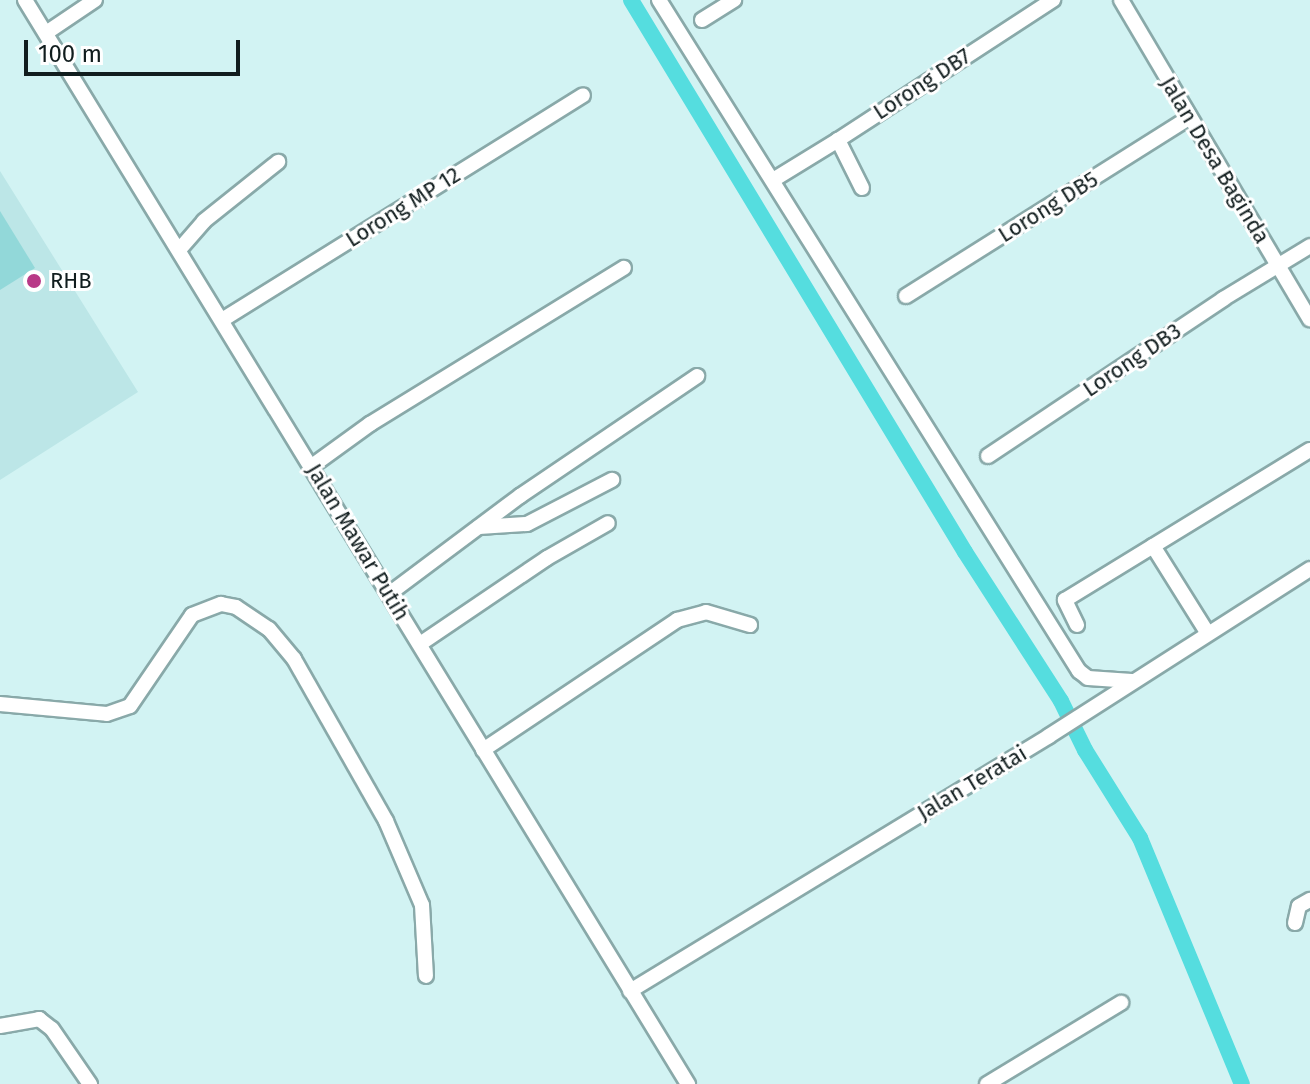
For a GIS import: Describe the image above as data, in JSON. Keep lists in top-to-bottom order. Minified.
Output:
{"streets":{"street":["Lorong DB7","Jalan Desa Baginda","Lorong MP 12","Lorong DB5","Lorong DB3","Jalan Mawar Putih","Jalan Teratai"]},"crossings":[["Jalan Desa Baginda","Lorong DB5"],["Jalan Desa Baginda","Lorong DB3"],["Lorong MP 12","Jalan Mawar Putih"],["Jalan Mawar Putih","Jalan Teratai"]],"places":["RHB"],"scale_bar":"100 m"}
